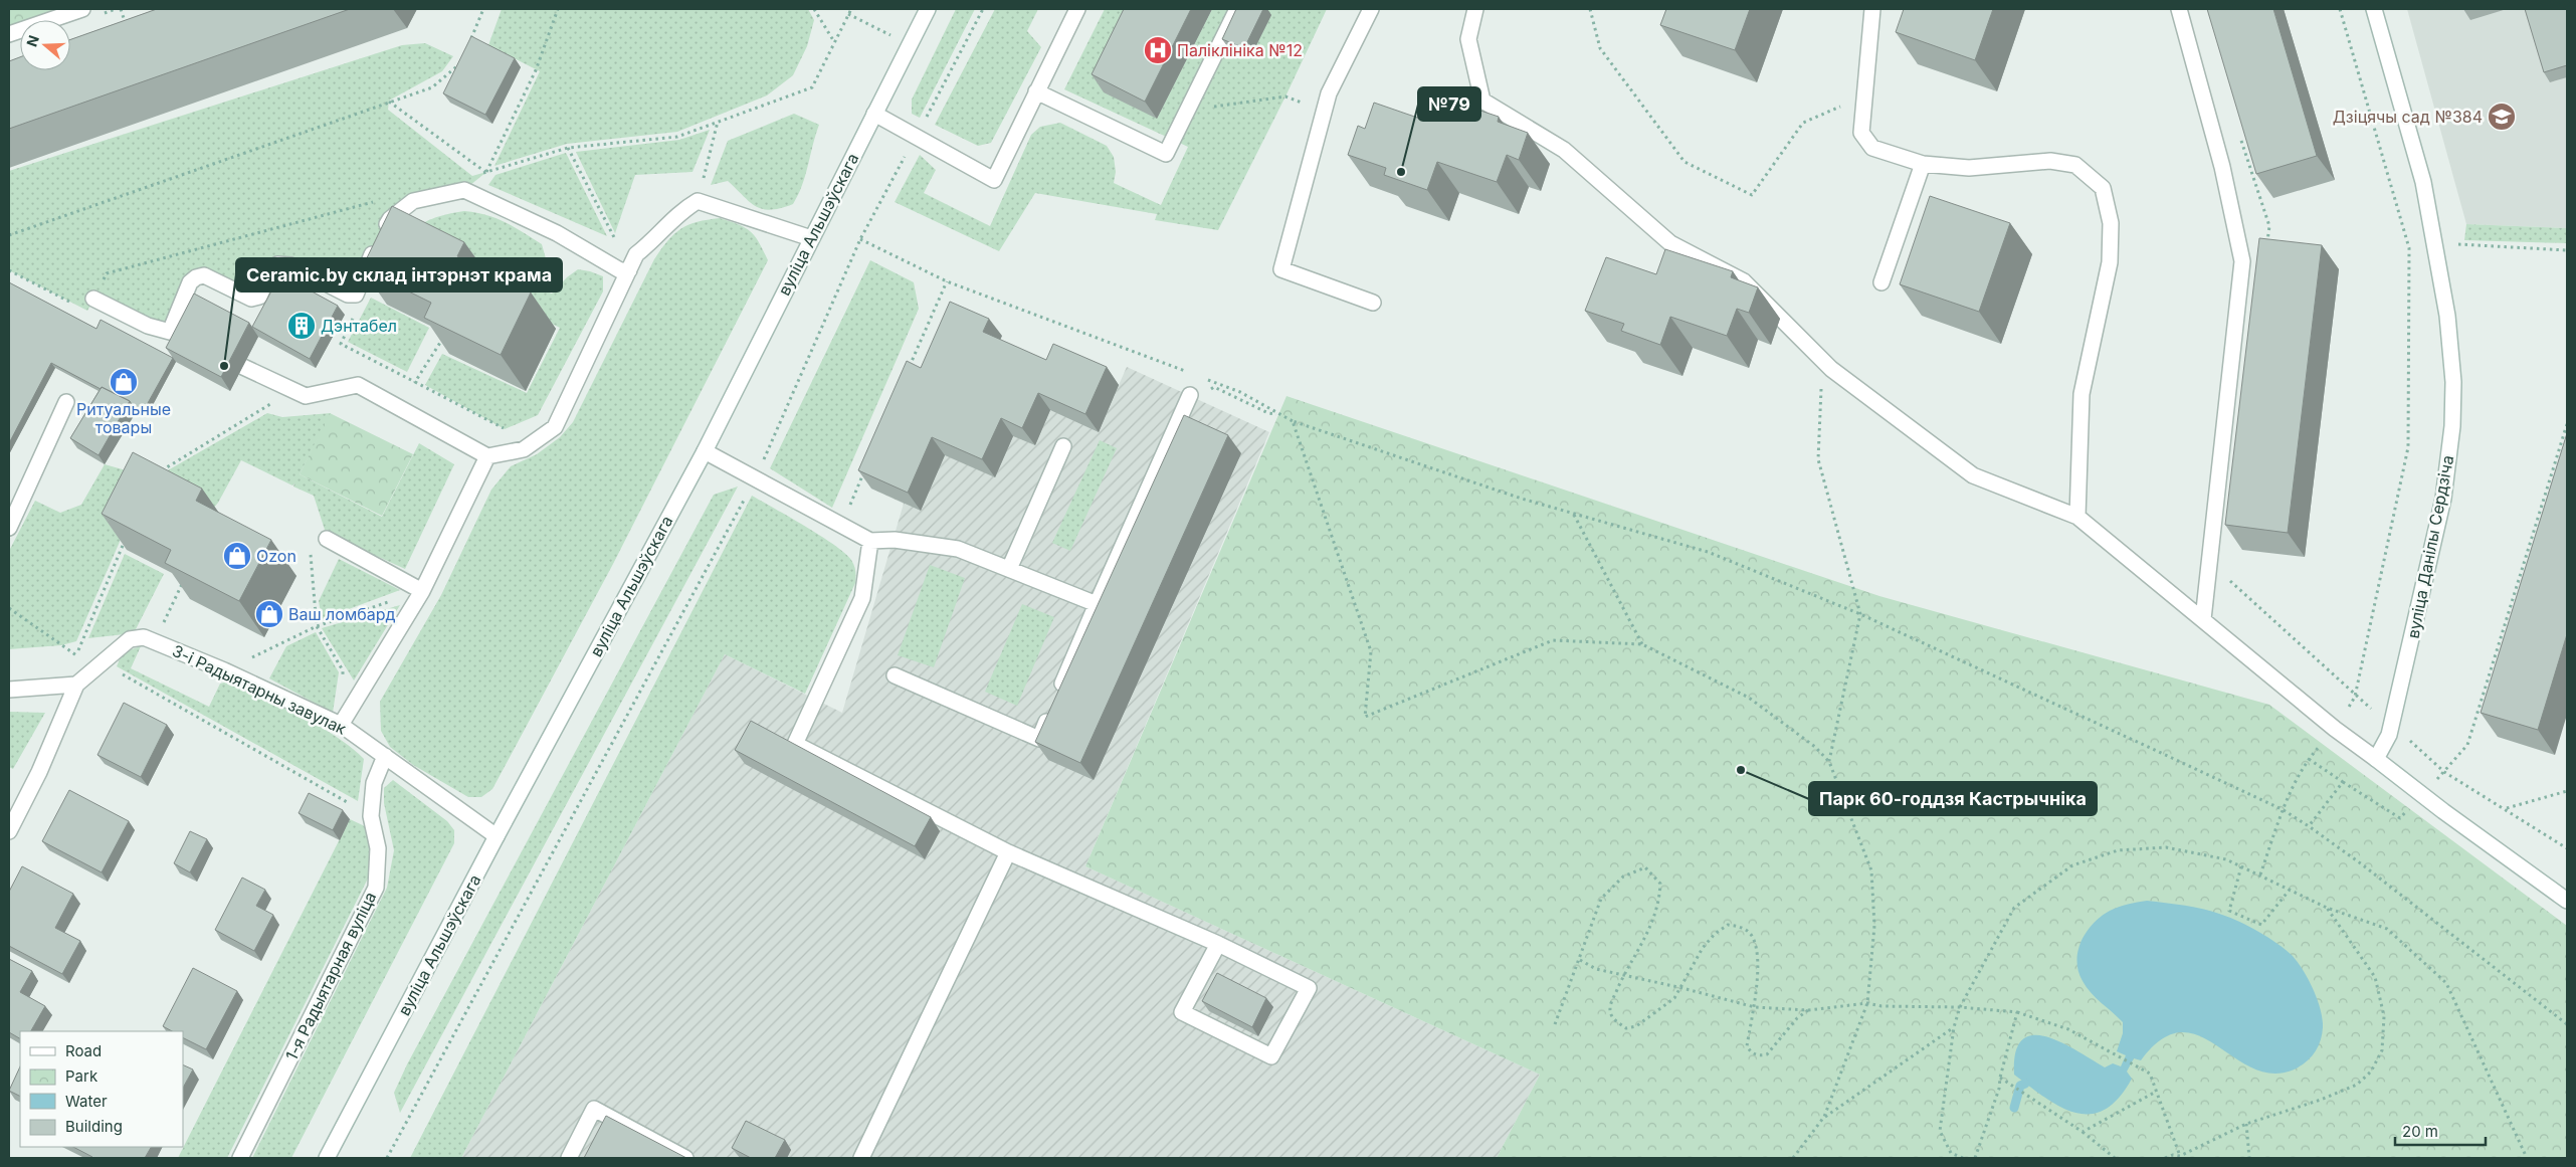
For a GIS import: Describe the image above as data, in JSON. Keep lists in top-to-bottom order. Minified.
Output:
{"streets":{"street":["вуліца Альшэўскага","вуліца Данілы Сердзіча","3-і Радыятарны завулак","1-я Радыятарная вуліца"]},"crossings":[["вуліца Альшэўскага","3-і Радыятарны завулак"],["3-і Радыятарны завулак","1-я Радыятарная вуліца"]],"places":{"hospital":["Паліклініка №12"],"school or university":["Дзіцячы сад №384"],"other":["№79","Ceramic.by склад інтэрнэт крама","Парк 60-годдзя Кастрычніка"],"building":["Дэнтабел"],"shop":["Ритуальные товары","Ozon","Ваш ломбард"]},"legend":["Road","Park","Water","Building"],"scale_bar":"20 m","north":"left"}
